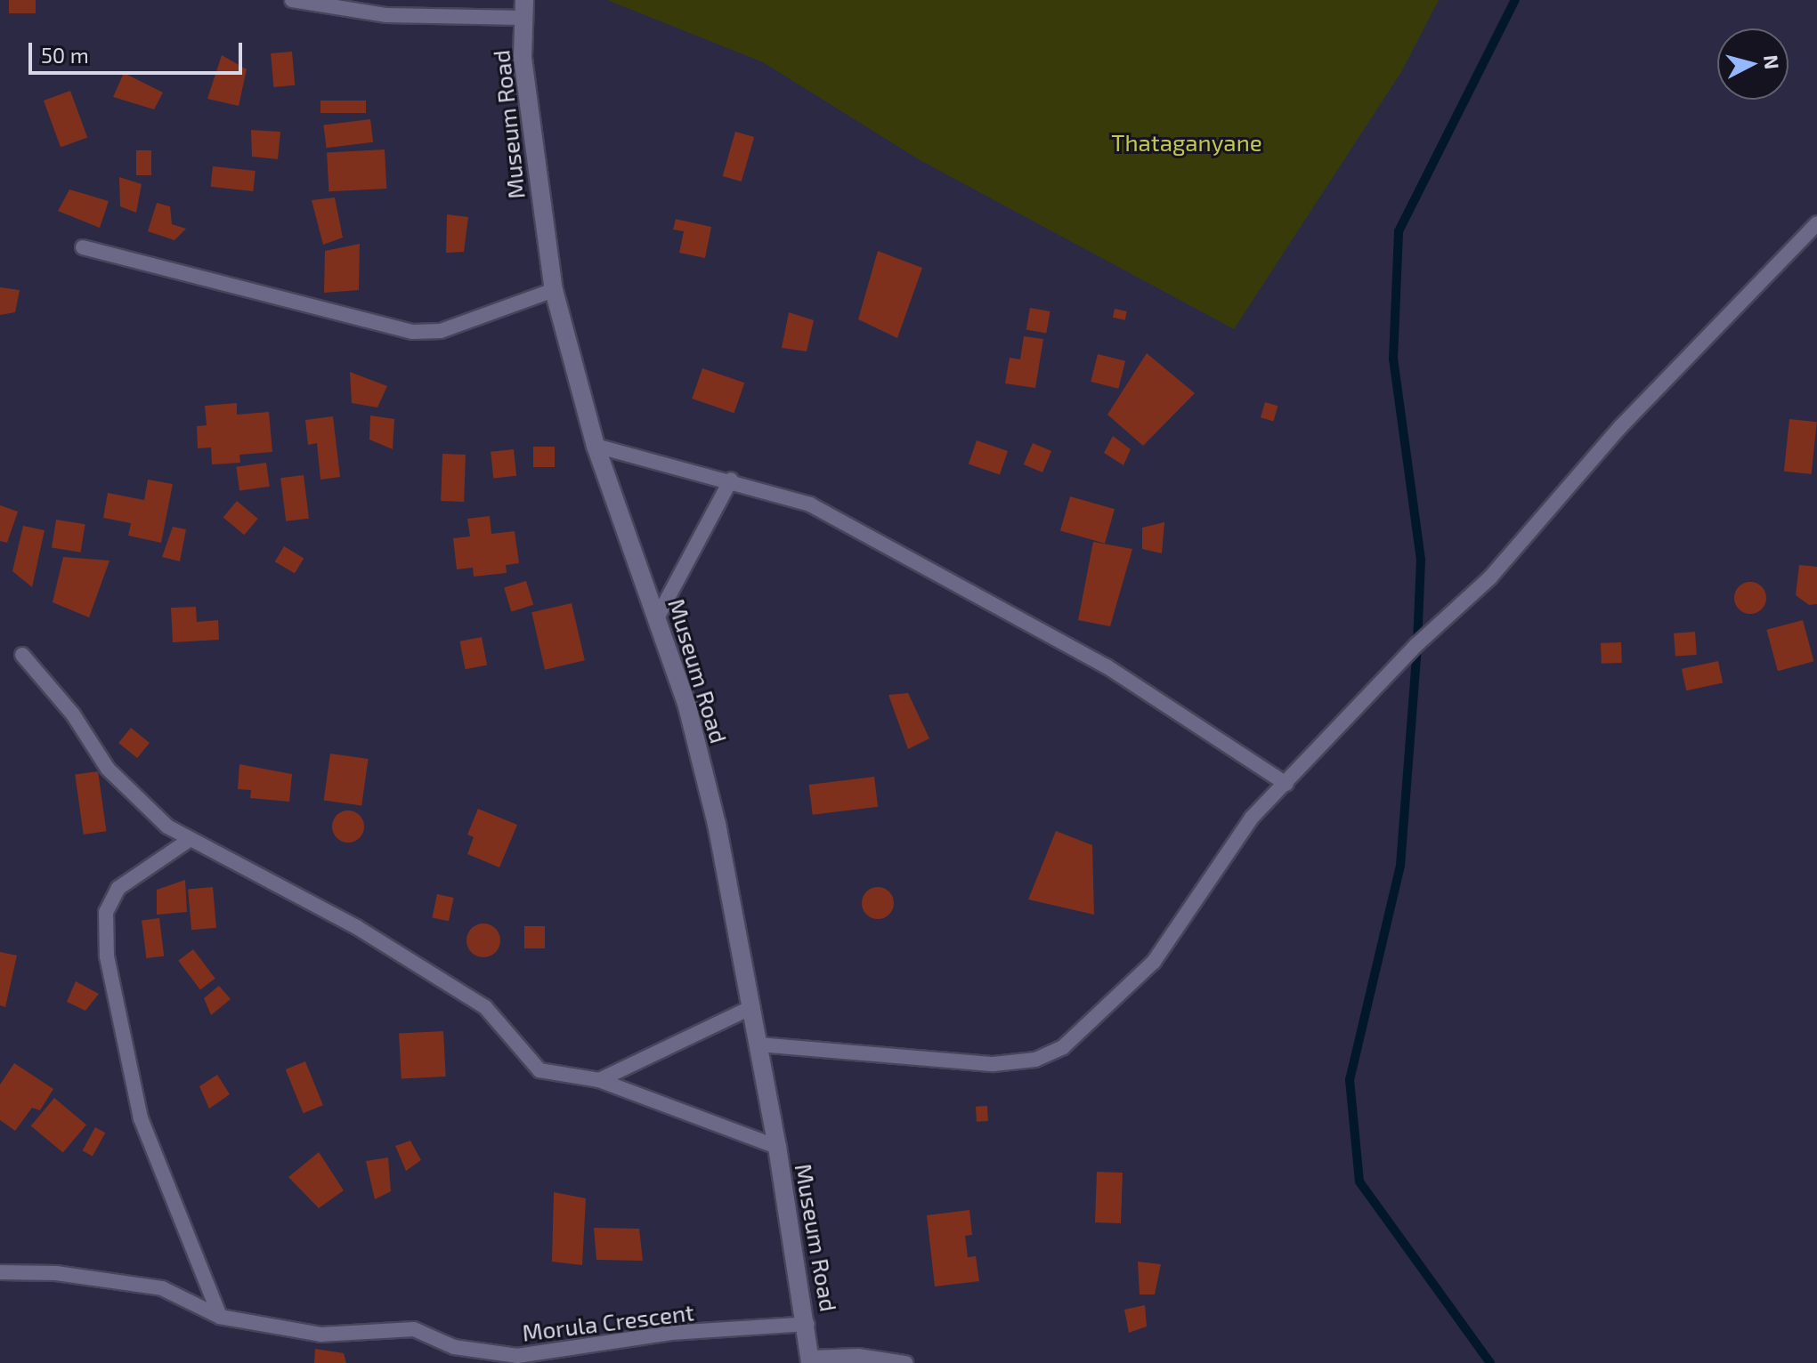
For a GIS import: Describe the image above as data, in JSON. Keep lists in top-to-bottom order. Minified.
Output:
{"streets":{"street":["Museum Road"],"lane":["Morula Crescent"]},"crossings":[["Museum Road","Morula Crescent"]],"parks":["Thataganyane"],"scale_bar":"50 m","north":"right"}
